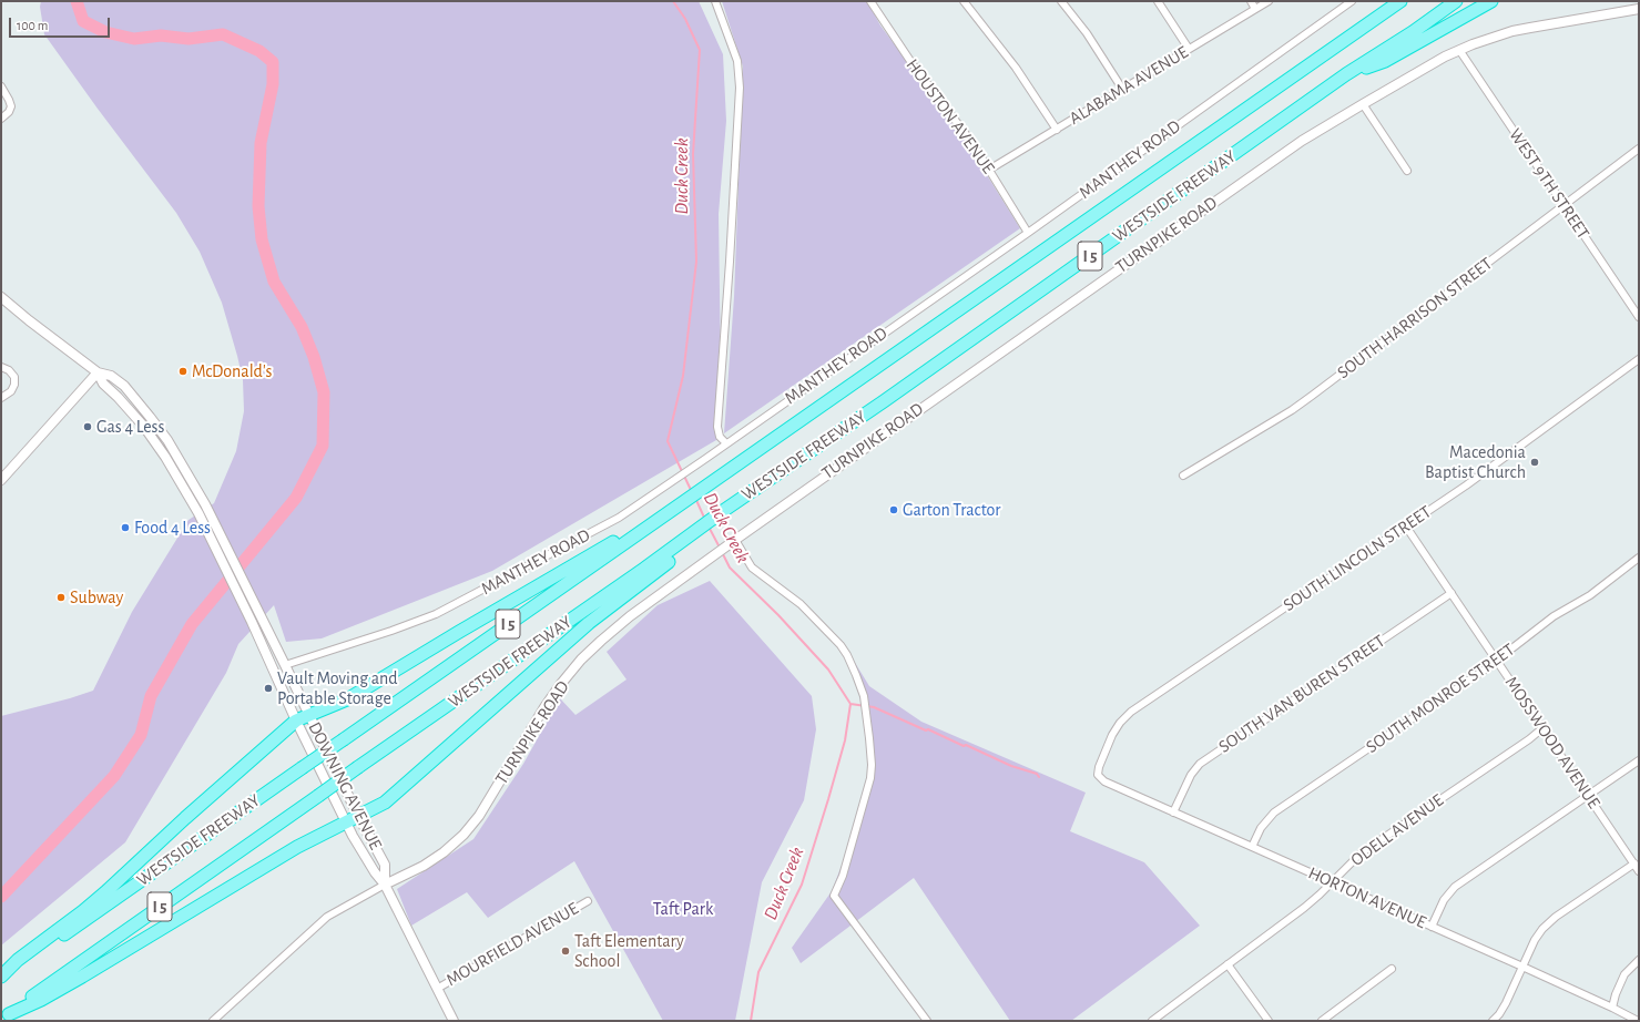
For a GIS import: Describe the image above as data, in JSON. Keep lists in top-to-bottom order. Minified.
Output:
{"streets":{"highway":["WESTSIDE FREEWAY","I 5"],"street":["ALABAMA AVENUE","HOUSTON AVENUE","MANTHEY ROAD","WEST 9TH STREET","TURNPIKE ROAD","SOUTH HARRISON STREET","SOUTH LINCOLN STREET","SOUTH VAN BUREN STREET","SOUTH MONROE STREET","MOSSWOOD AVENUE","DOWNING AVENUE","ODELL AVENUE","HORTON AVENUE","MOURFIELD AVENUE"]},"crossings":[["ALABAMA AVENUE","HOUSTON AVENUE"],["HOUSTON AVENUE","MANTHEY ROAD"],["MANTHEY ROAD","DOWNING AVENUE"],["WEST 9TH STREET","TURNPIKE ROAD"],["WEST 9TH STREET","SOUTH HARRISON STREET"],["TURNPIKE ROAD","DOWNING AVENUE"],["SOUTH LINCOLN STREET","MOSSWOOD AVENUE"],["SOUTH LINCOLN STREET","HORTON AVENUE"],["SOUTH VAN BUREN STREET","MOSSWOOD AVENUE"],["SOUTH VAN BUREN STREET","HORTON AVENUE"],["SOUTH MONROE STREET","MOSSWOOD AVENUE"],["SOUTH MONROE STREET","HORTON AVENUE"],["MOSSWOOD AVENUE","ODELL AVENUE"],["DOWNING AVENUE","MOURFIELD AVENUE"],["ODELL AVENUE","HORTON AVENUE"]],"water":["Duck Creek"],"parks":["Taft Park"],"places":["McDonald's","Gas 4 Less","Macedonia Baptist Church","Garton Tractor","Food 4 Less","Subway","Vault Moving and Portable Storage","Taft Elementary School"],"scale_bar":"100 m"}
